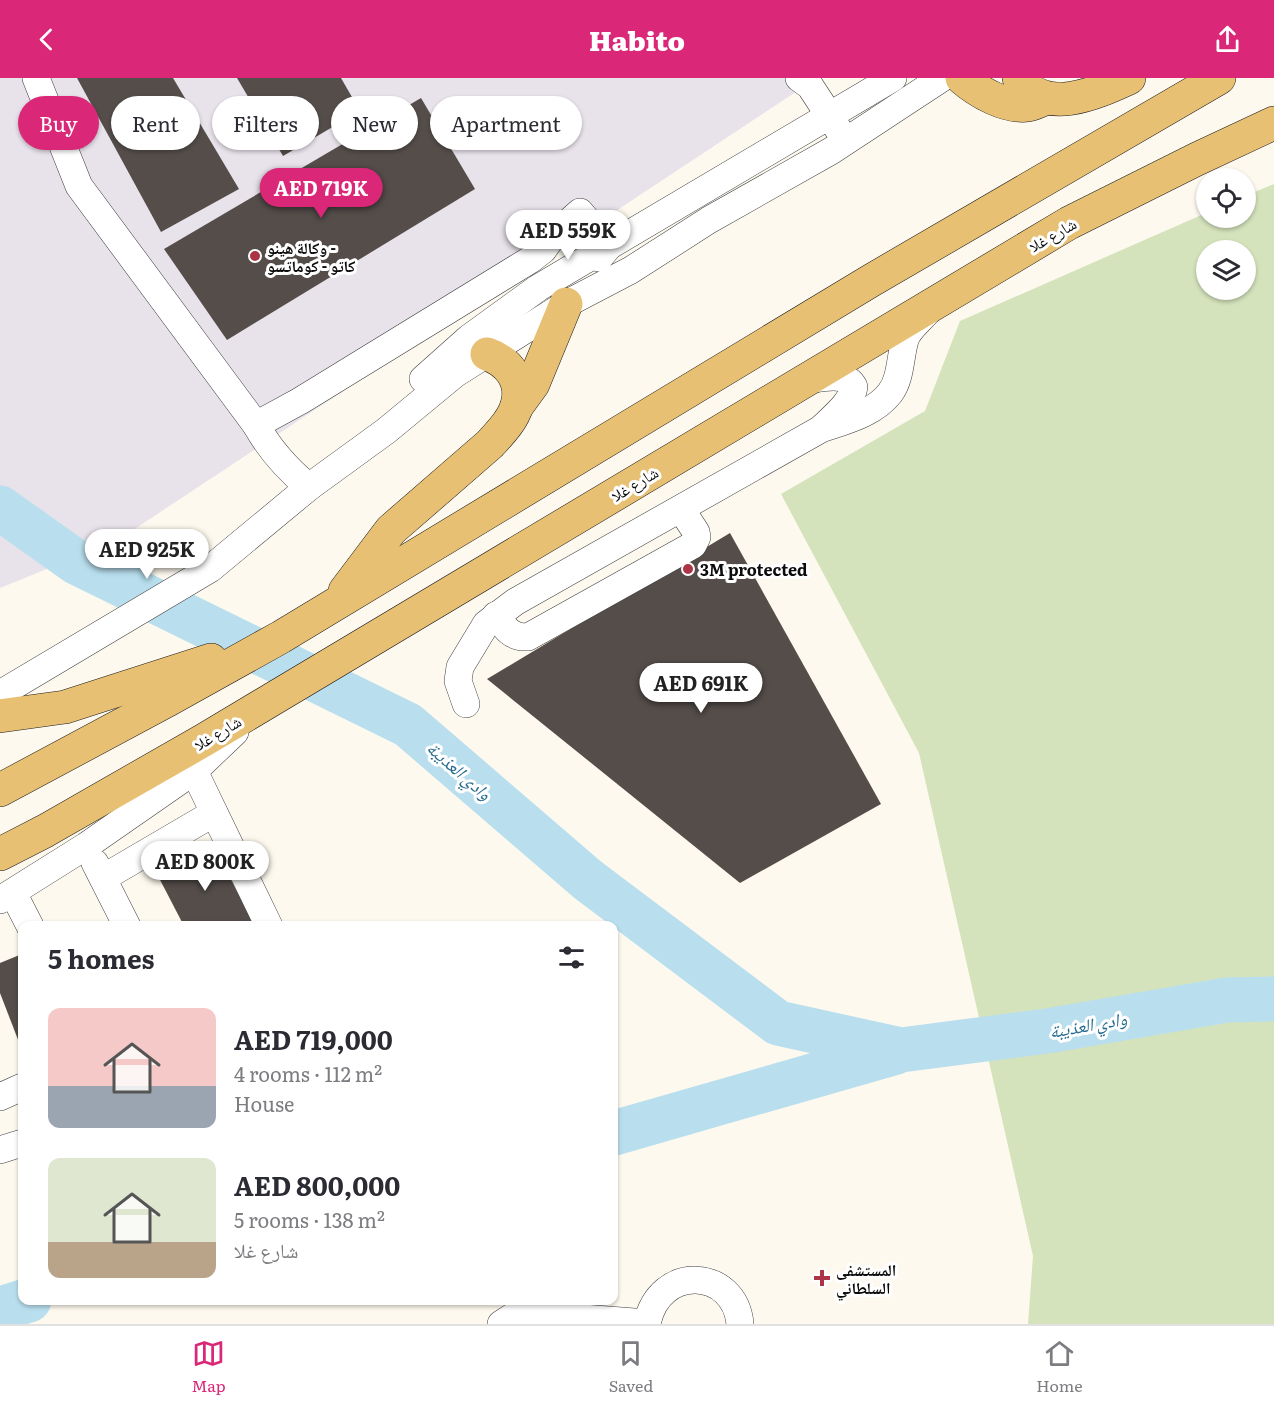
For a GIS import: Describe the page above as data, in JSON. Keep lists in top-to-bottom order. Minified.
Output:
{"streets":{"main road":["شارع غلا"]},"water":["وادي العذيبة"],"places":{"other":["وكالة هينو - كاتو - كوماتسو","3M protected"],"health":["المستشفى السلطاني"]},"page":{"header":"Habito","chip":["Buy","Rent","Filters","New","Apartment"],"price":["AED 719K","AED 559K","AED 925K","AED 691K","AED 800K"],"heading":"5 homes","list":[{"name":"AED 719,000","note":"4 rooms · 112 m² · House"},{"name":"AED 800,000","note":"5 rooms · 138 m² · شارع غلا"}],"tabs":["Map","Saved","Home"]}}
